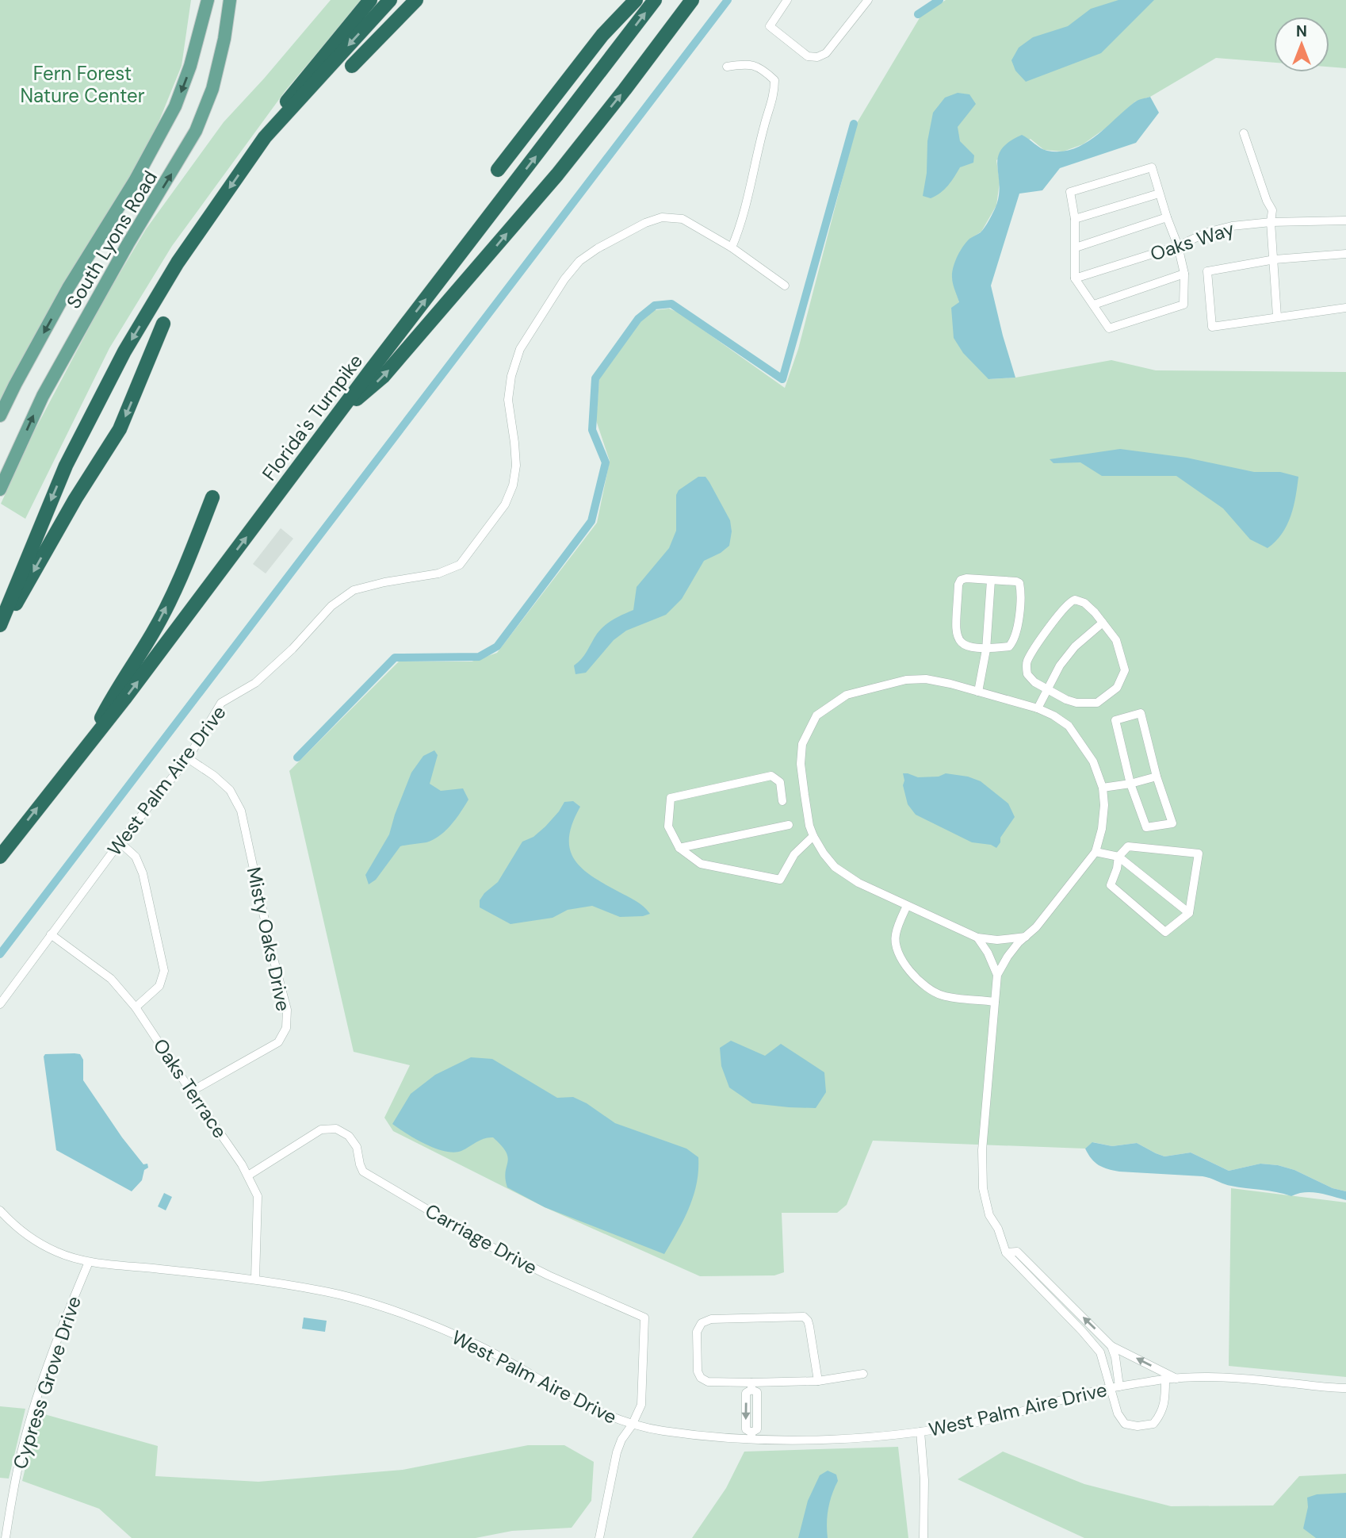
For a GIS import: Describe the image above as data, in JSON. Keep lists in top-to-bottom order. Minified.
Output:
{"streets":{"highway":["Florida's Turnpike"],"main road":["South Lyons Road"],"street":["Oaks Way","West Palm Aire Drive","Misty Oaks Drive","Oaks Terrace","Carriage Drive","Cypress Grove Drive"]},"crossings":[["West Palm Aire Drive","Misty Oaks Drive"],["West Palm Aire Drive","Oaks Terrace"],["West Palm Aire Drive","Carriage Drive"],["West Palm Aire Drive","Cypress Grove Drive"],["Misty Oaks Drive","Oaks Terrace"],["Oaks Terrace","Carriage Drive"]],"parks":["Fern Forest Nature Center"],"north":"top"}
